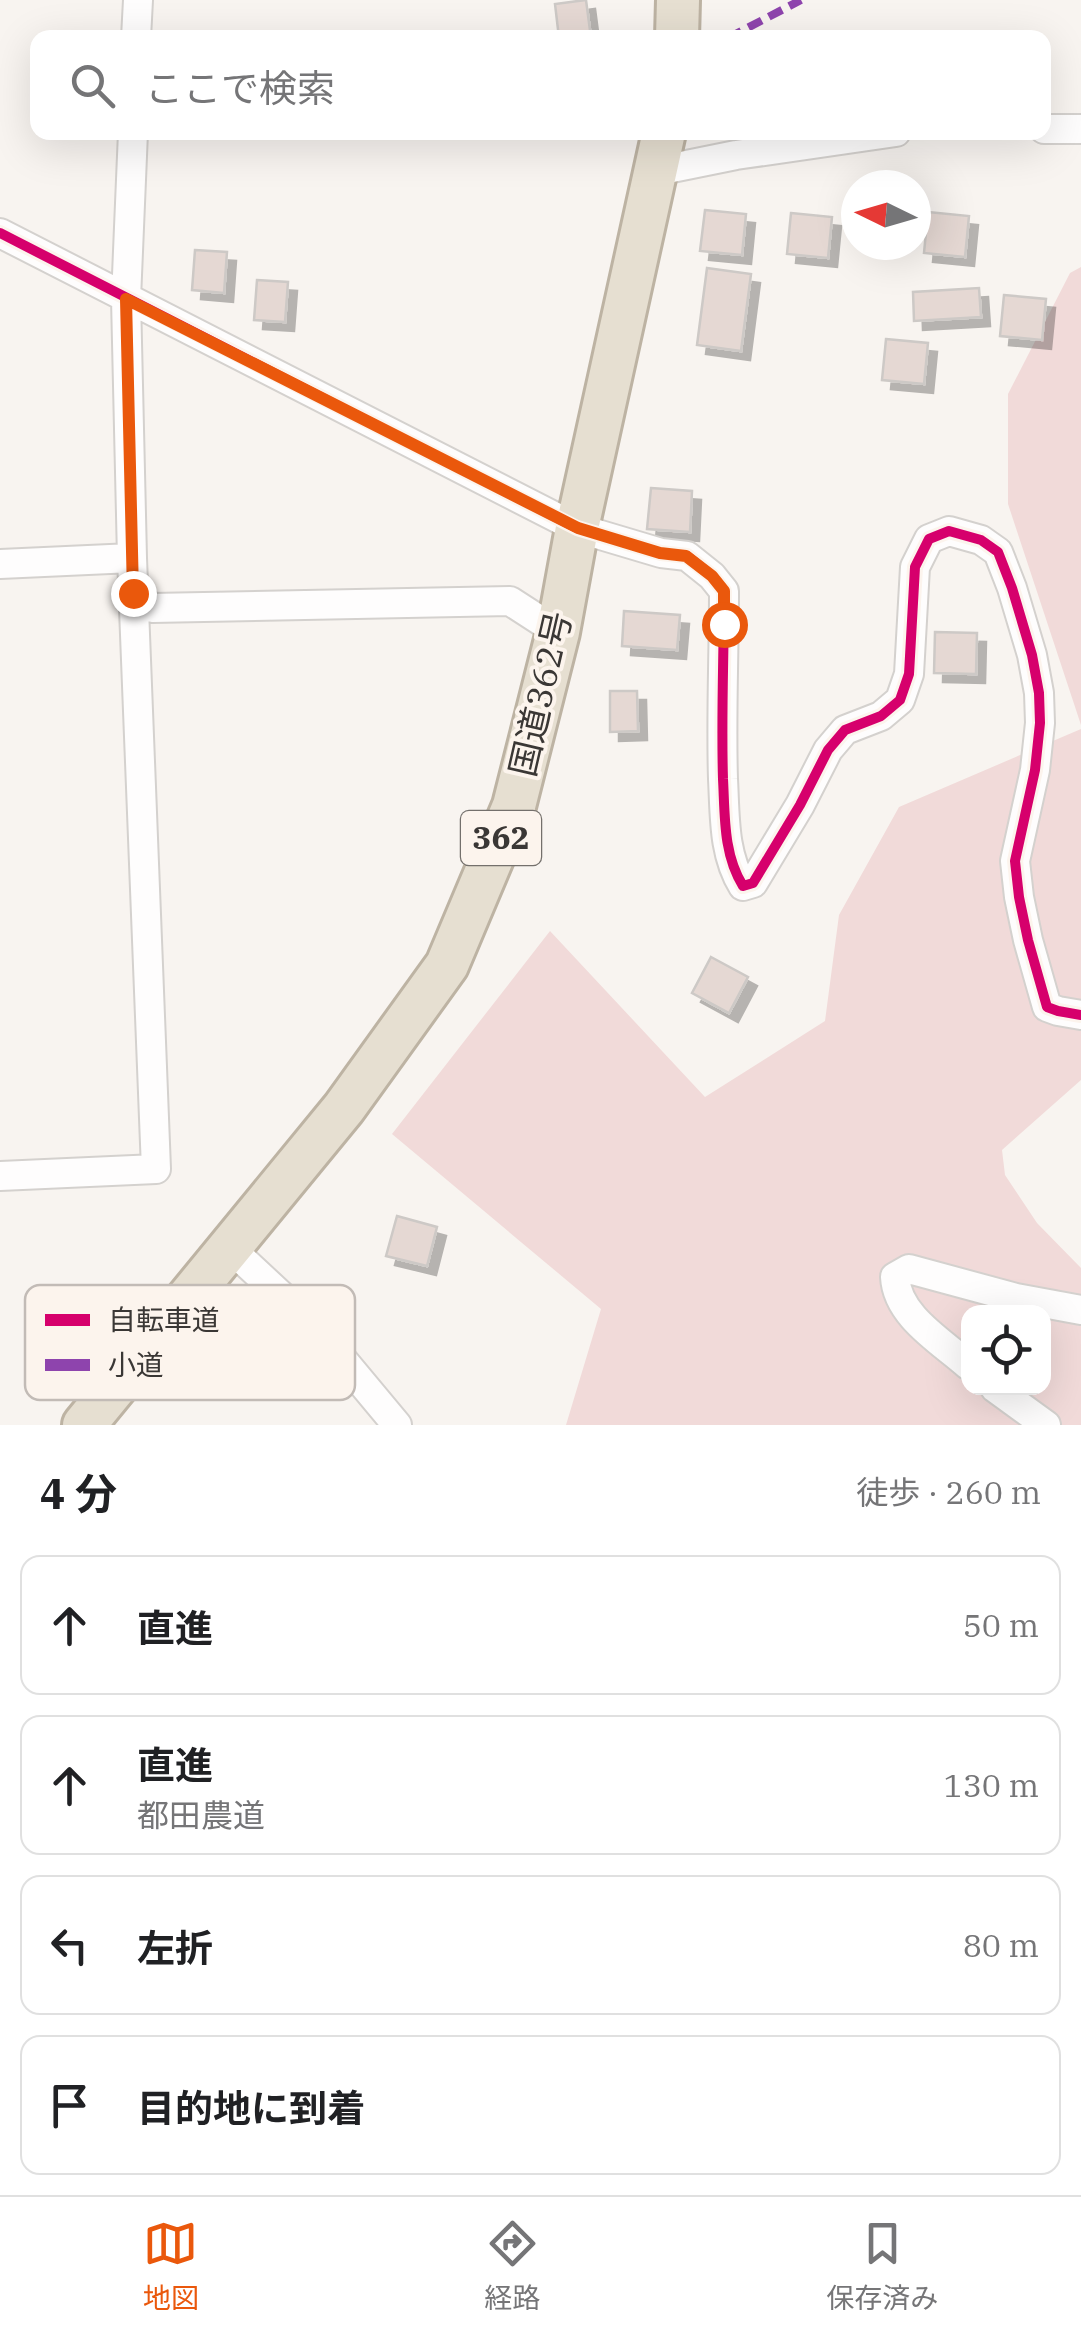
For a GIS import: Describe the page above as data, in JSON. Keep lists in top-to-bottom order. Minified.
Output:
{"streets":{"highway":["国道362号","362"]},"legend":["自転車道","小道"],"north":"left","page":{"search":"ここで検索","heading":["4 分","徒歩 · 260 m"],"list":[["直進","50 m"],["直進","都田農道","130 m"],["左折","80 m"],"目的地に到着"],"nav":["地図","経路","保存済み"]}}
